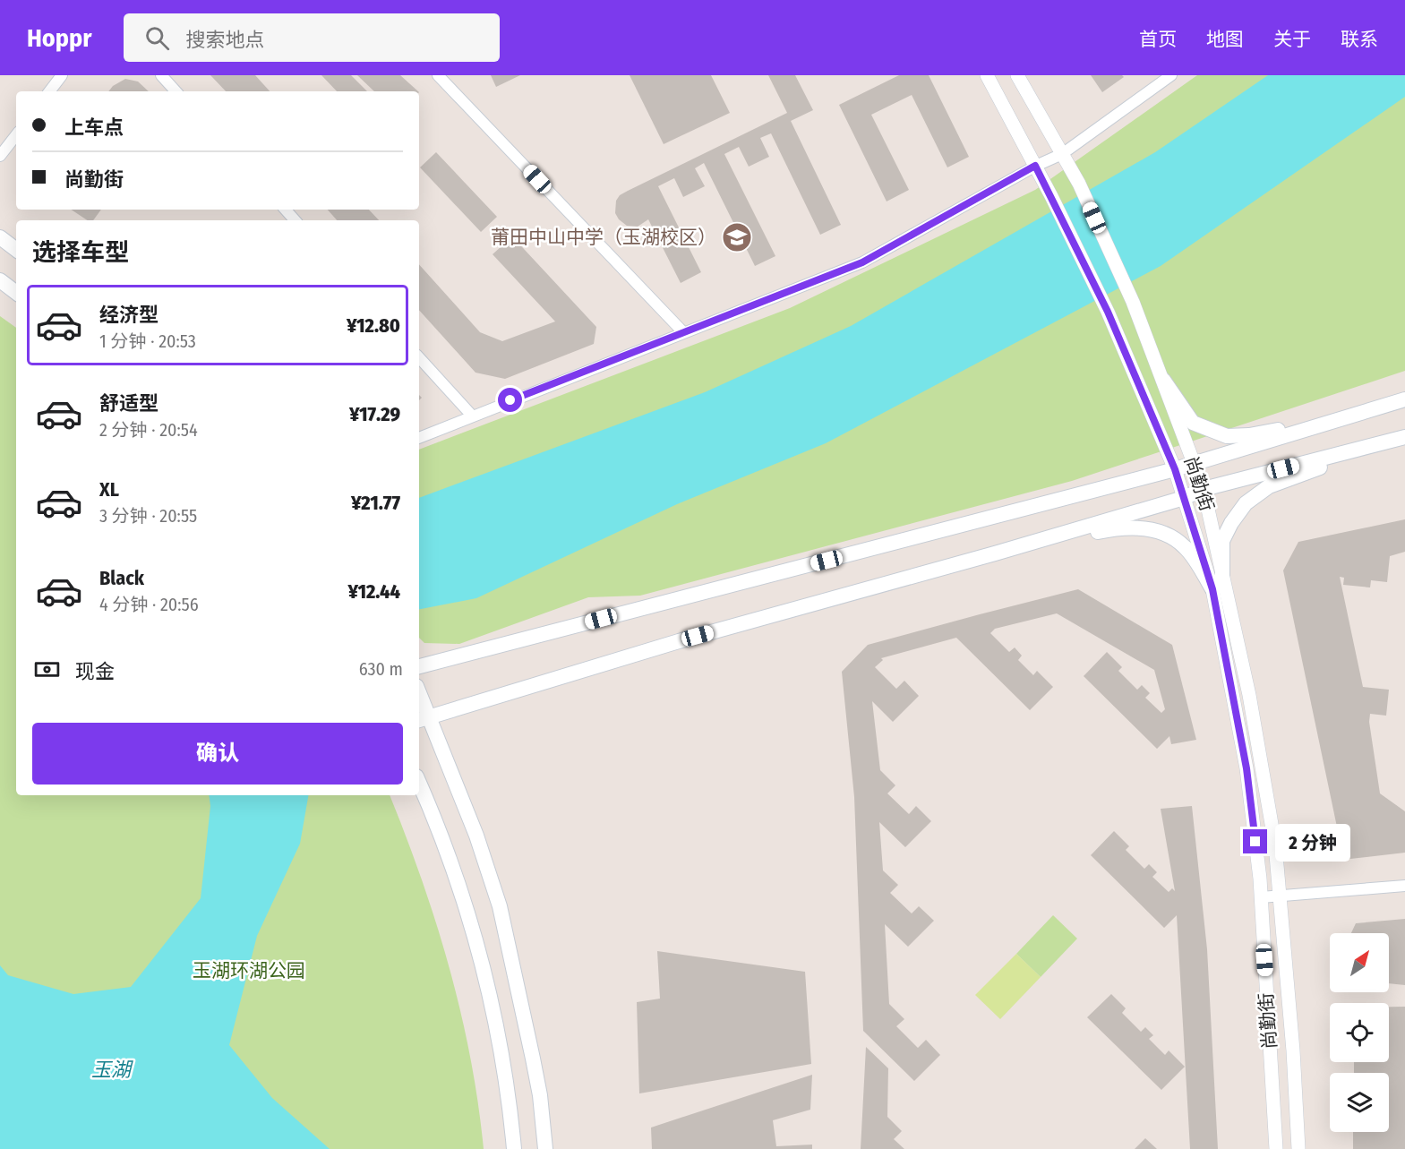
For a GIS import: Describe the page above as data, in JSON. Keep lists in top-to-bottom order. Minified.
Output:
{"streets":{"street":["尚勤街"]},"water":["玉湖"],"parks":["玉湖环湖公园"],"places":{"school or university":["莆田中山中学（玉湖校区）"]},"north":"top right","page":{"header":"Hoppr","search":"搜索地点","nav":["首页","地图","关于","联系"],"banner":["上车点","尚勤街"],"heading":"选择车型","list":[{"name":"经济型","note":"1 分钟 · 20:53","value":"¥12.80"},{"name":"舒适型","note":"2 分钟 · 20:54","value":"¥17.29"},{"name":"XL","note":"3 分钟 · 20:55","value":"¥21.77"},{"name":"Black","note":"4 分钟 · 20:56","value":"¥12.44"}],"pay":["现金","630 m"],"buttons":"确认","bubble":"2 分钟"}}
